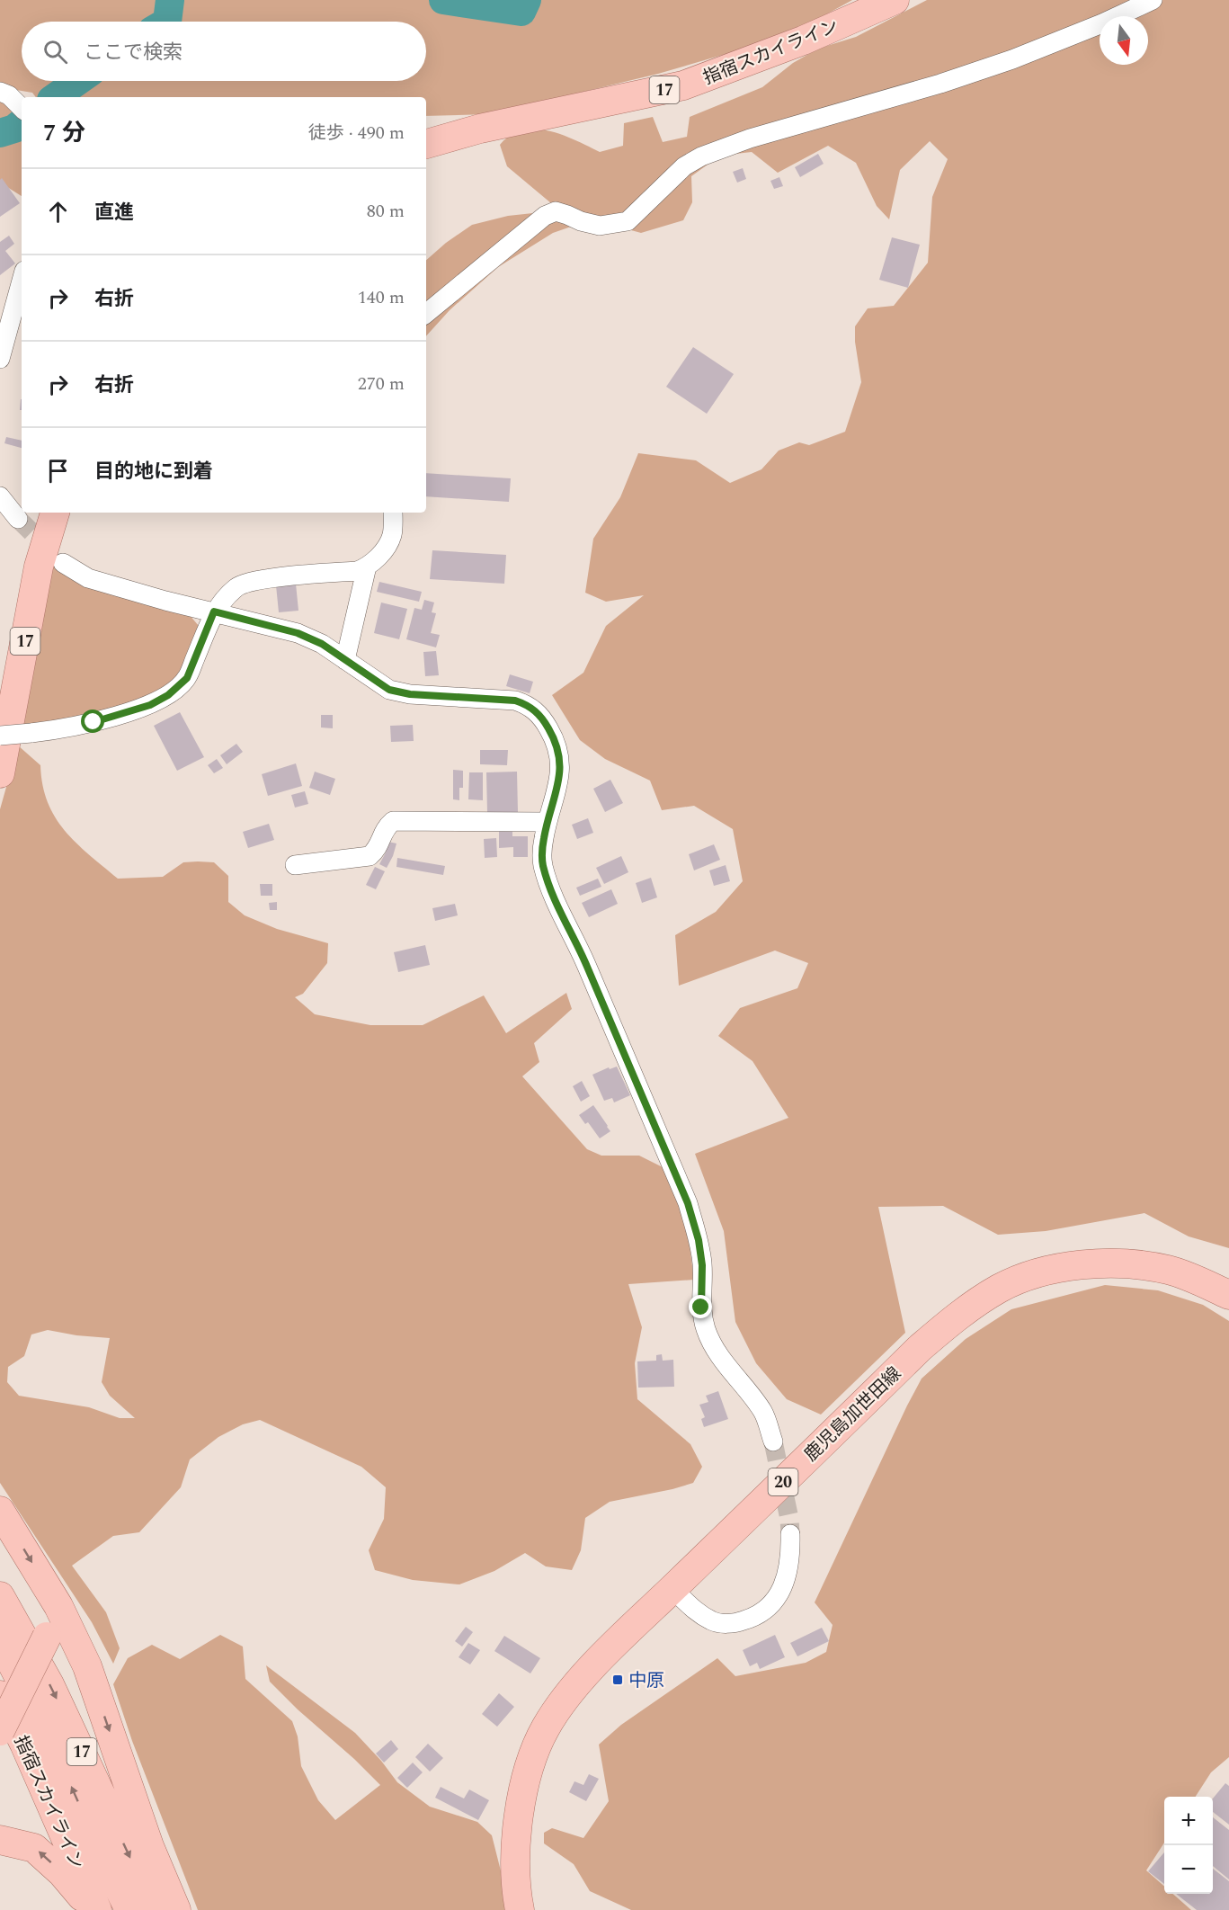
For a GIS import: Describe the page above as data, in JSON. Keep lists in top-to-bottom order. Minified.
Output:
{"streets":{"main road":["指宿スカイライン","17","鹿児島加世田線","20"]},"places":{"transit":["中原"]},"north":"bottom","page":{"search":"ここで検索","heading":["7 分","徒歩 · 490 m"],"list":[["直進","80 m"],["右折","140 m"],["右折","270 m"],"目的地に到着"],"map_buttons":["+","−"]}}
